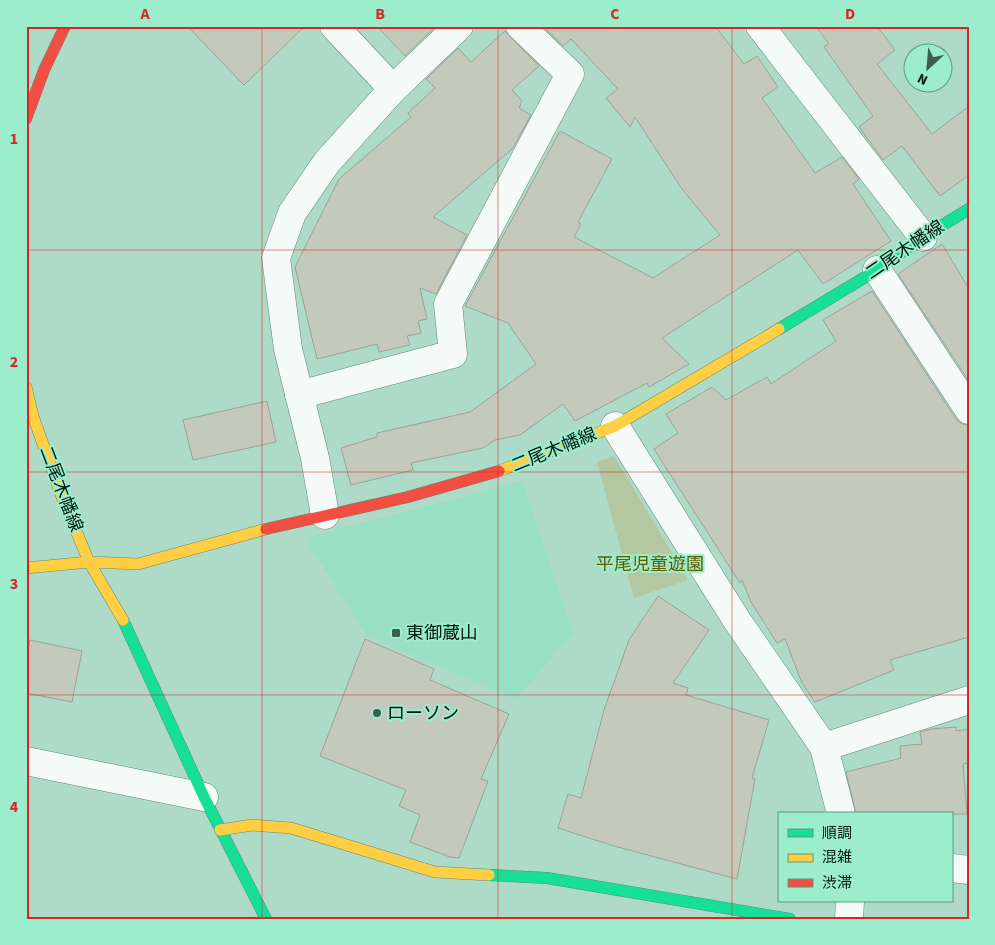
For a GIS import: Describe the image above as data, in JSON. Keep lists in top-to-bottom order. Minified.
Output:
{"streets":{"main road":["二尾木幡線"]},"parks":["平尾児童遊園"],"places":{"transit":["東御蔵山"],"other":["ローソン"]},"legend":["順調","混雑","渋滞"],"north":"bottom left","grid":{"columns":["A","B","C","D"],"rows":["1","2","3","4"]}}
